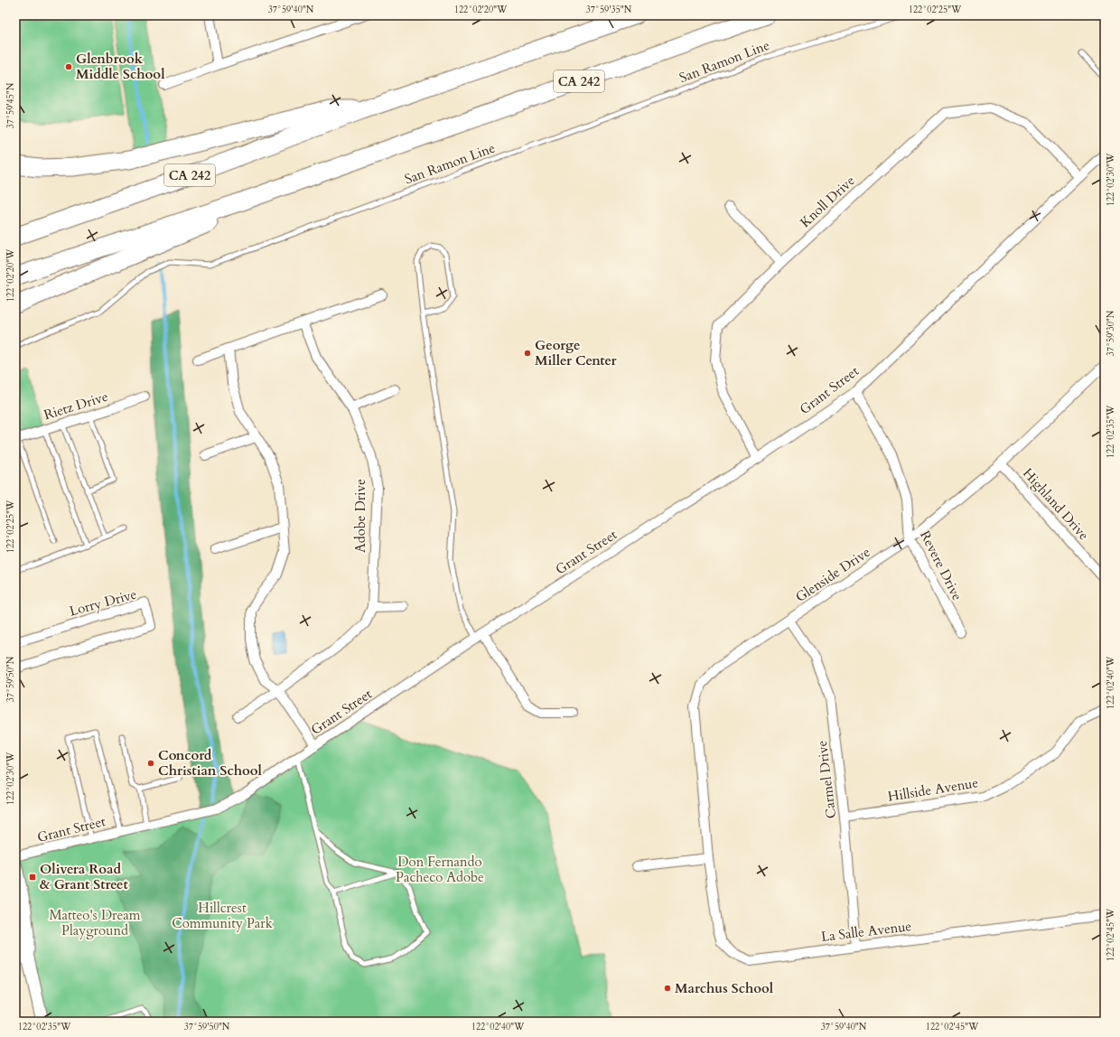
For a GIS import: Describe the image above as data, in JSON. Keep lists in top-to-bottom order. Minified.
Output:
{"streets":{"highway":["CA 242"],"street":["Knoll Drive","Grant Street","Rietz Drive","Highland Drive","Adobe Drive","Revere Drive","Glenside Drive","Lorry Drive","Carmel Drive","Hillside Avenue","La Salle Avenue"],"lane":["San Ramon Line"]},"crossings":[["Knoll Drive","Grant Street"],["Grant Street","Revere Drive"],["Highland Drive","Glenside Drive"],["Revere Drive","Glenside Drive"],["Glenside Drive","Carmel Drive"],["Glenside Drive","La Salle Avenue"],["Carmel Drive","Hillside Avenue"],["Carmel Drive","La Salle Avenue"]],"parks":["Don Fernando Pacheco Adobe","Hillcrest Community Park","Matteo's Dream Playground"],"places":{"other":["Glenbrook Middle School","George Miller Center","Concord Christian School","Marchus School"],"transit":["Olivera Road & Grant Street"]},"coordinates":["37°59'40\"N","122°02'20\"W","37°59'35\"N","122°02'25\"W","37°59'45\"N","122°02'30\"W","37°59'30\"N","122°02'35\"W","37°59'50\"N","122°02'40\"W","122°02'45\"W"]}
